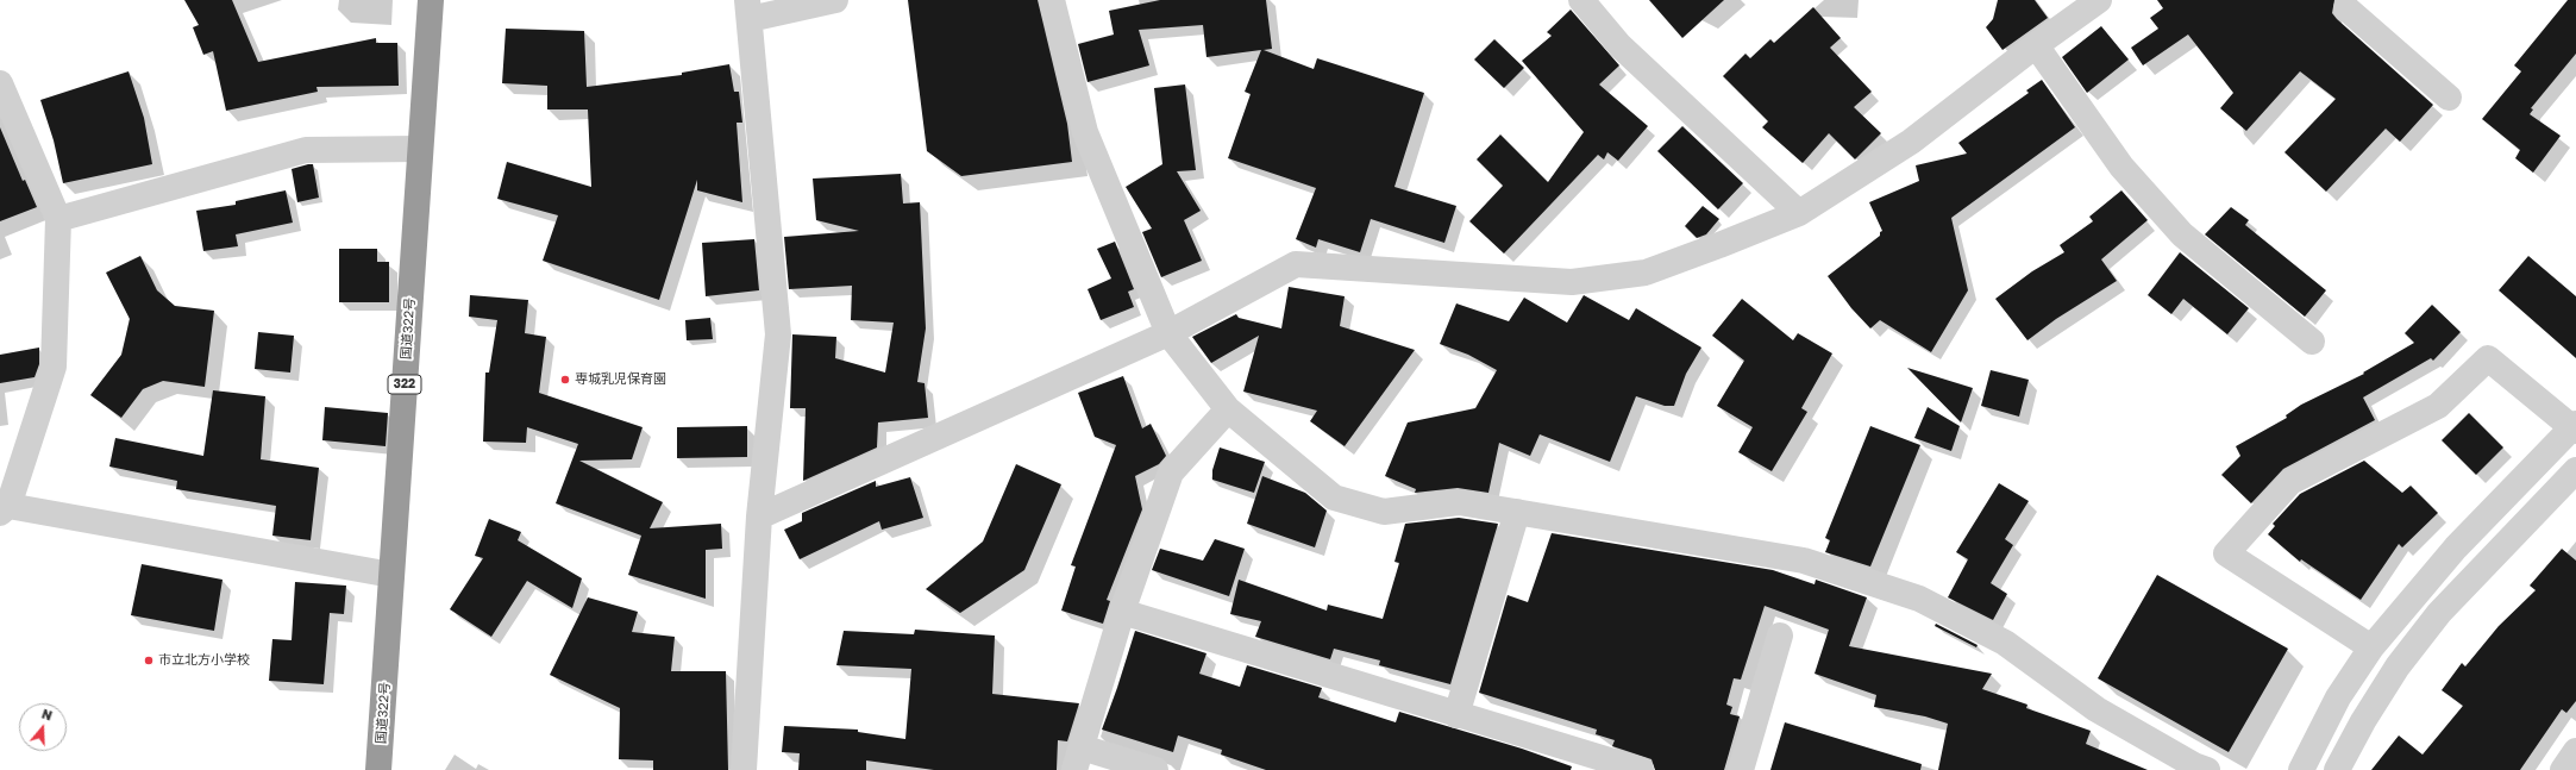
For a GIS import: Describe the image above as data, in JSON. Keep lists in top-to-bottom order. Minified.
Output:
{"streets":{"highway":["国道322号","322"]},"places":["専城乳児保育園","市立北方小学校"],"north":"top"}
